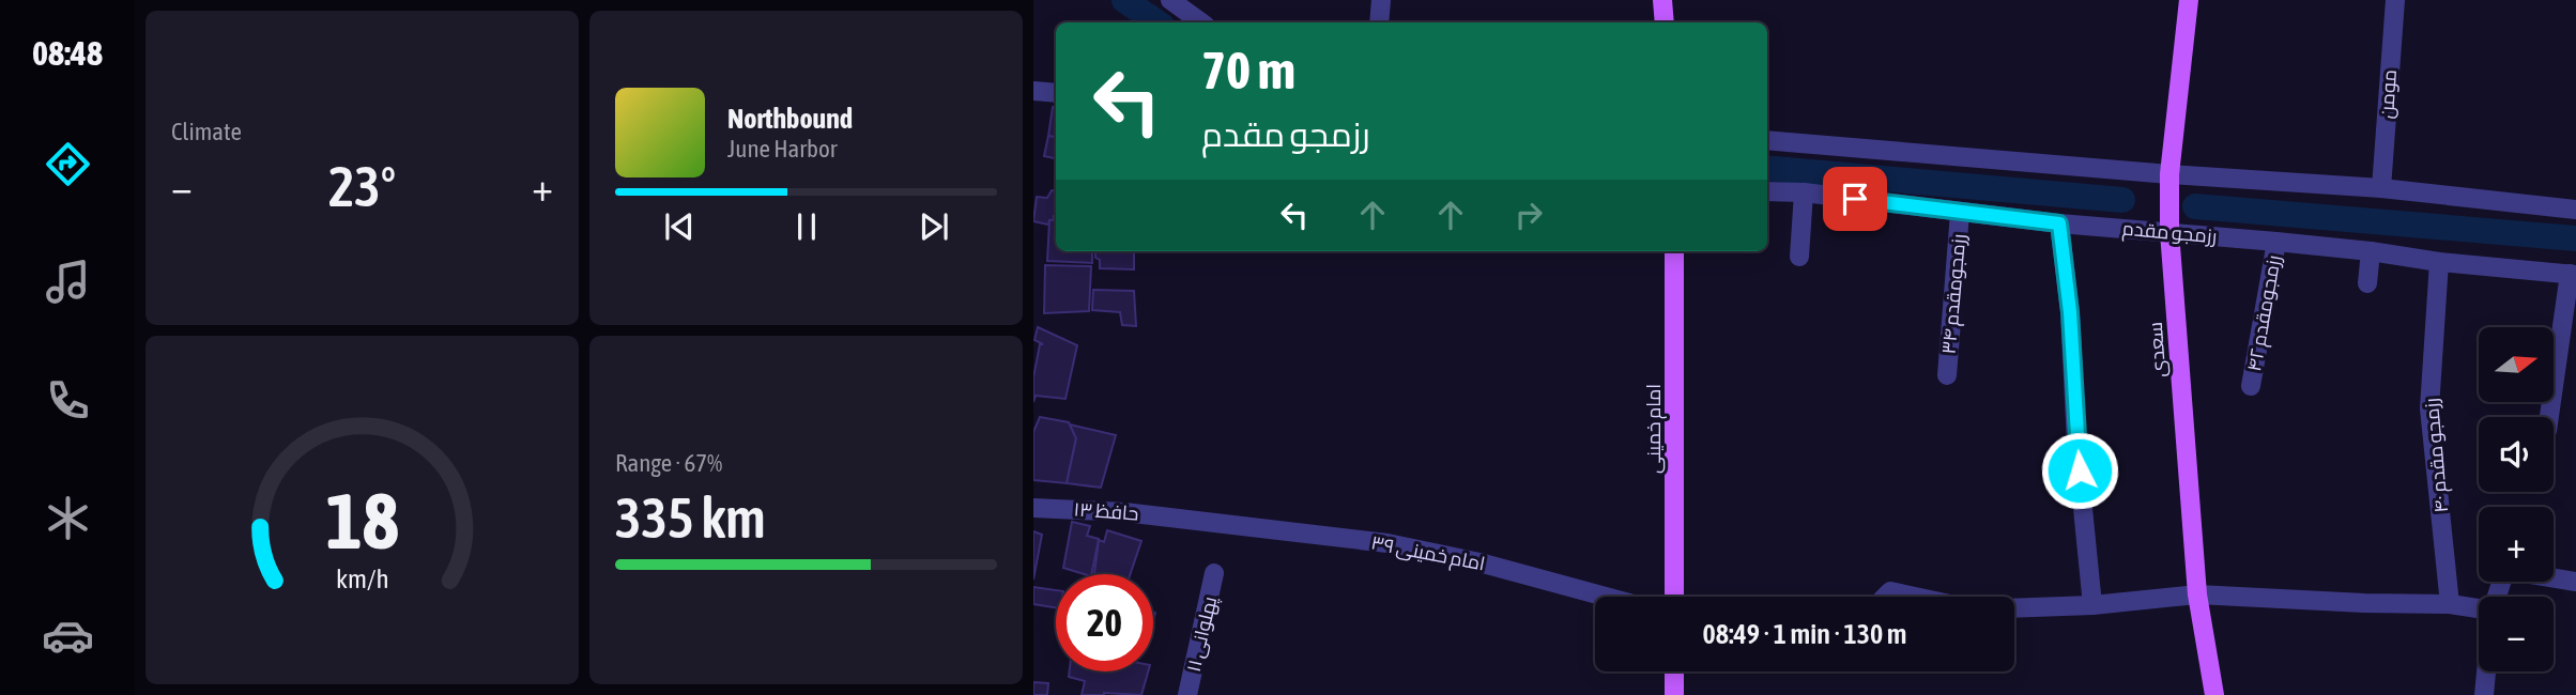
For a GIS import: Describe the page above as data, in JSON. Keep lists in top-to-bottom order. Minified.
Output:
{"streets":{"main road":["سعدی","امام خمینی"],"street":["مومن","رزمجو مقدم","رزمجومقدم ۳۴","رزمجومقدم ۴۲","رزمجو مقدم ۴۰","حافظ ۱۳","امام خمینی ۳۹","پهلوانی ۱۱"]},"crossings":[["رزمجو مقدم","رزمجومقدم ۳۴"],["رزمجو مقدم","رزمجومقدم ۴۲"],["رزمجو مقدم","سعدی"],["رزمجو مقدم","رزمجو مقدم ۴۰"],["حافظ ۱۳","امام خمینی ۳۹"]],"north":"right","page":{"tabs":"08:48","tile":["Climate",["Range · 67%","335 km"]],"turn":["70 m","رزمجو مقدم"],"song":["Northbound","June Harbor"],"heat":["−","23°","+"],"map_buttons":["+","−"],"limit":"20","trip":"08:49 · 1 min · 130 m","gauge":["18","km/h"]}}
